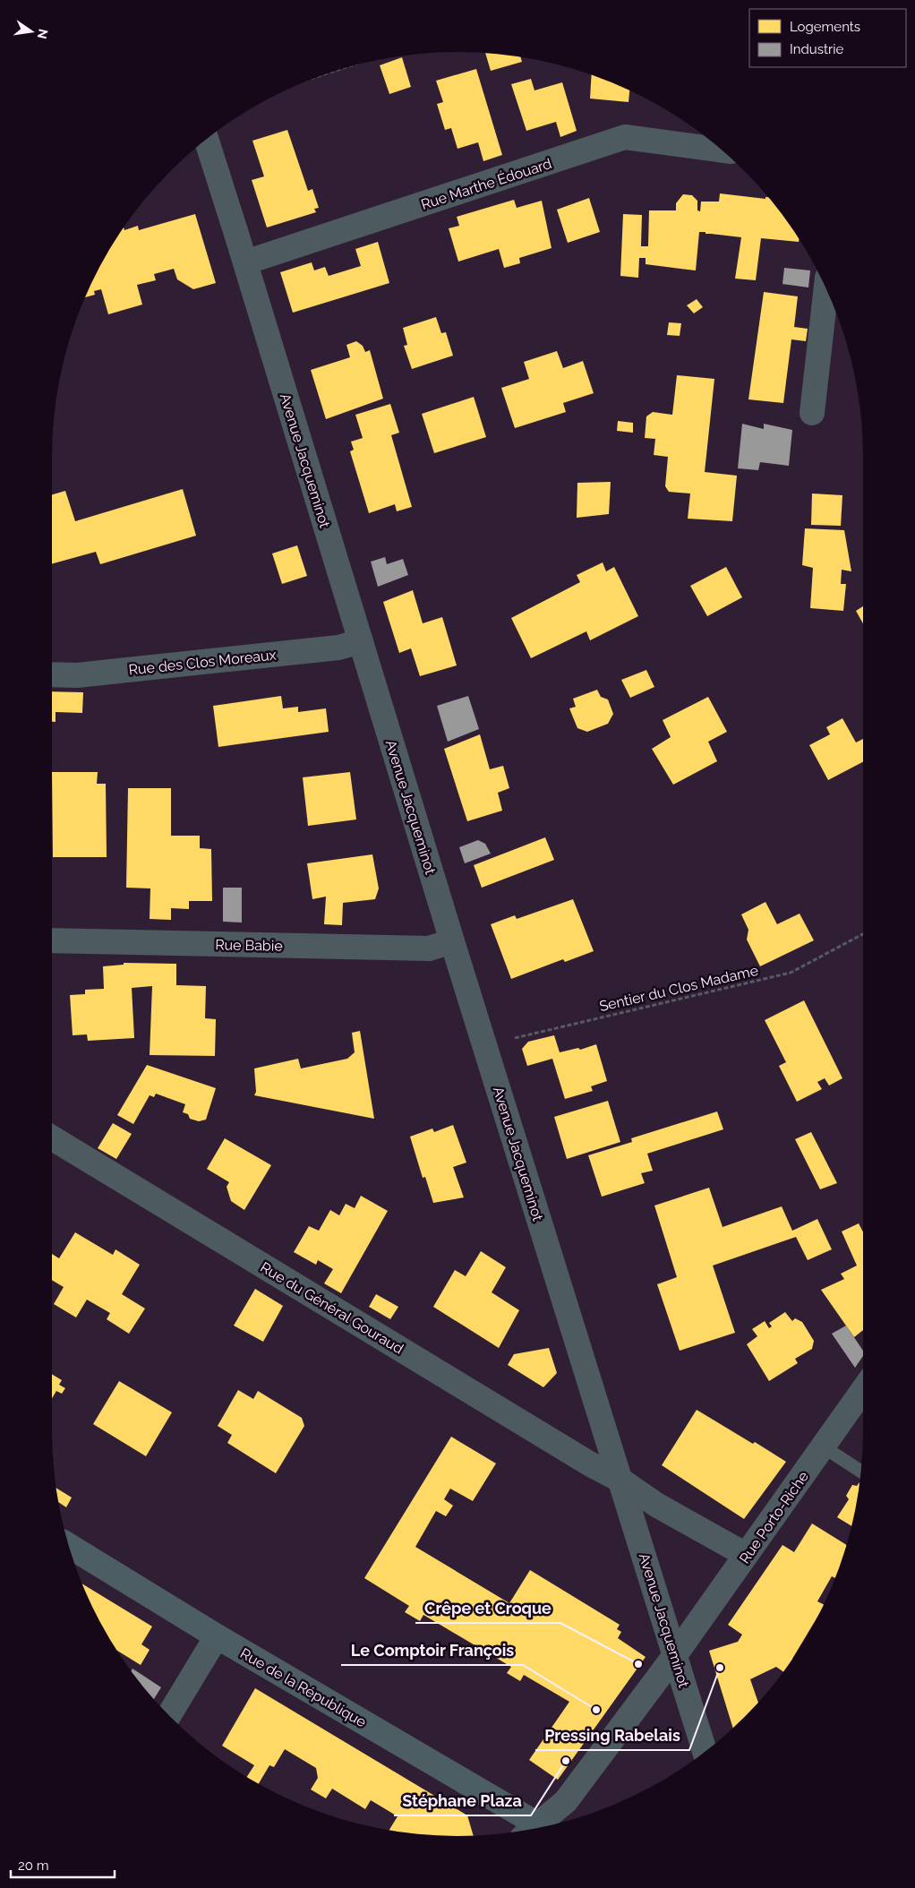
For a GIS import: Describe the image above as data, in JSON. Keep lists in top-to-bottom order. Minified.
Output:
{"streets":{"main road":["Rue de la République"],"street":["Rue Marthe Édouard","Avenue Jacqueminot","Rue des Clos Moreaux","Rue Babie","Rue du Général Gouraud","Rue Porto-Riche"],"path":["Sentier du Clos Madame"]},"crossings":[["Rue Marthe Édouard","Avenue Jacqueminot"],["Avenue Jacqueminot","Rue des Clos Moreaux"],["Avenue Jacqueminot","Rue Babie"],["Avenue Jacqueminot","Sentier du Clos Madame"],["Avenue Jacqueminot","Rue du Général Gouraud"],["Avenue Jacqueminot","Rue Porto-Riche"]],"places":["Crêpe et Croque","Pressing Rabelais","Le Comptoir François","Stéphane Plaza"],"legend":["Logements","Industrie"],"scale_bar":"20 m","north":"right"}
